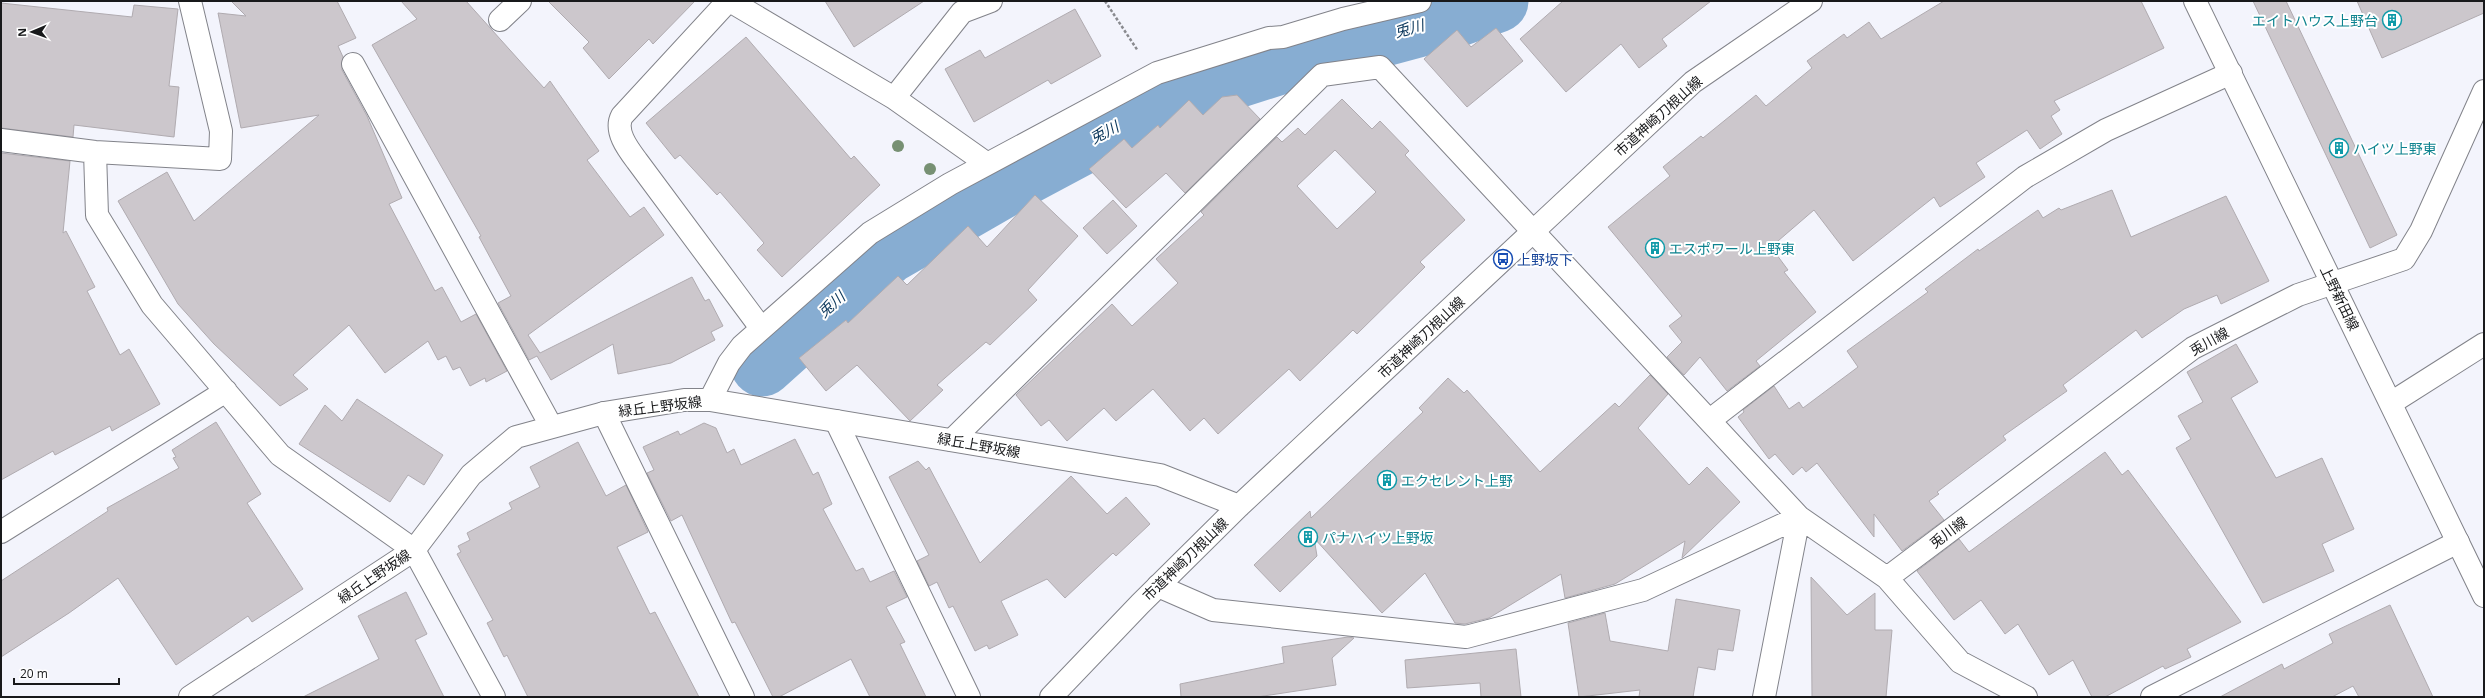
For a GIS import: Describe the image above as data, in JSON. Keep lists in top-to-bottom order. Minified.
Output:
{"streets":{"street":["市道神崎刀根山線","上野新田線","兎川線","緑丘上野坂線"]},"crossings":[["市道神崎刀根山線","緑丘上野坂線"],["上野新田線","兎川線"]],"water":["兎川"],"places":{"building":["エイトハウス上野台","ハイツ上野東","エスポワール上野東","エクセレント上野","パナハイツ上野坂"],"bus stop":["上野坂下"]},"scale_bar":"20 m","north":"left"}
